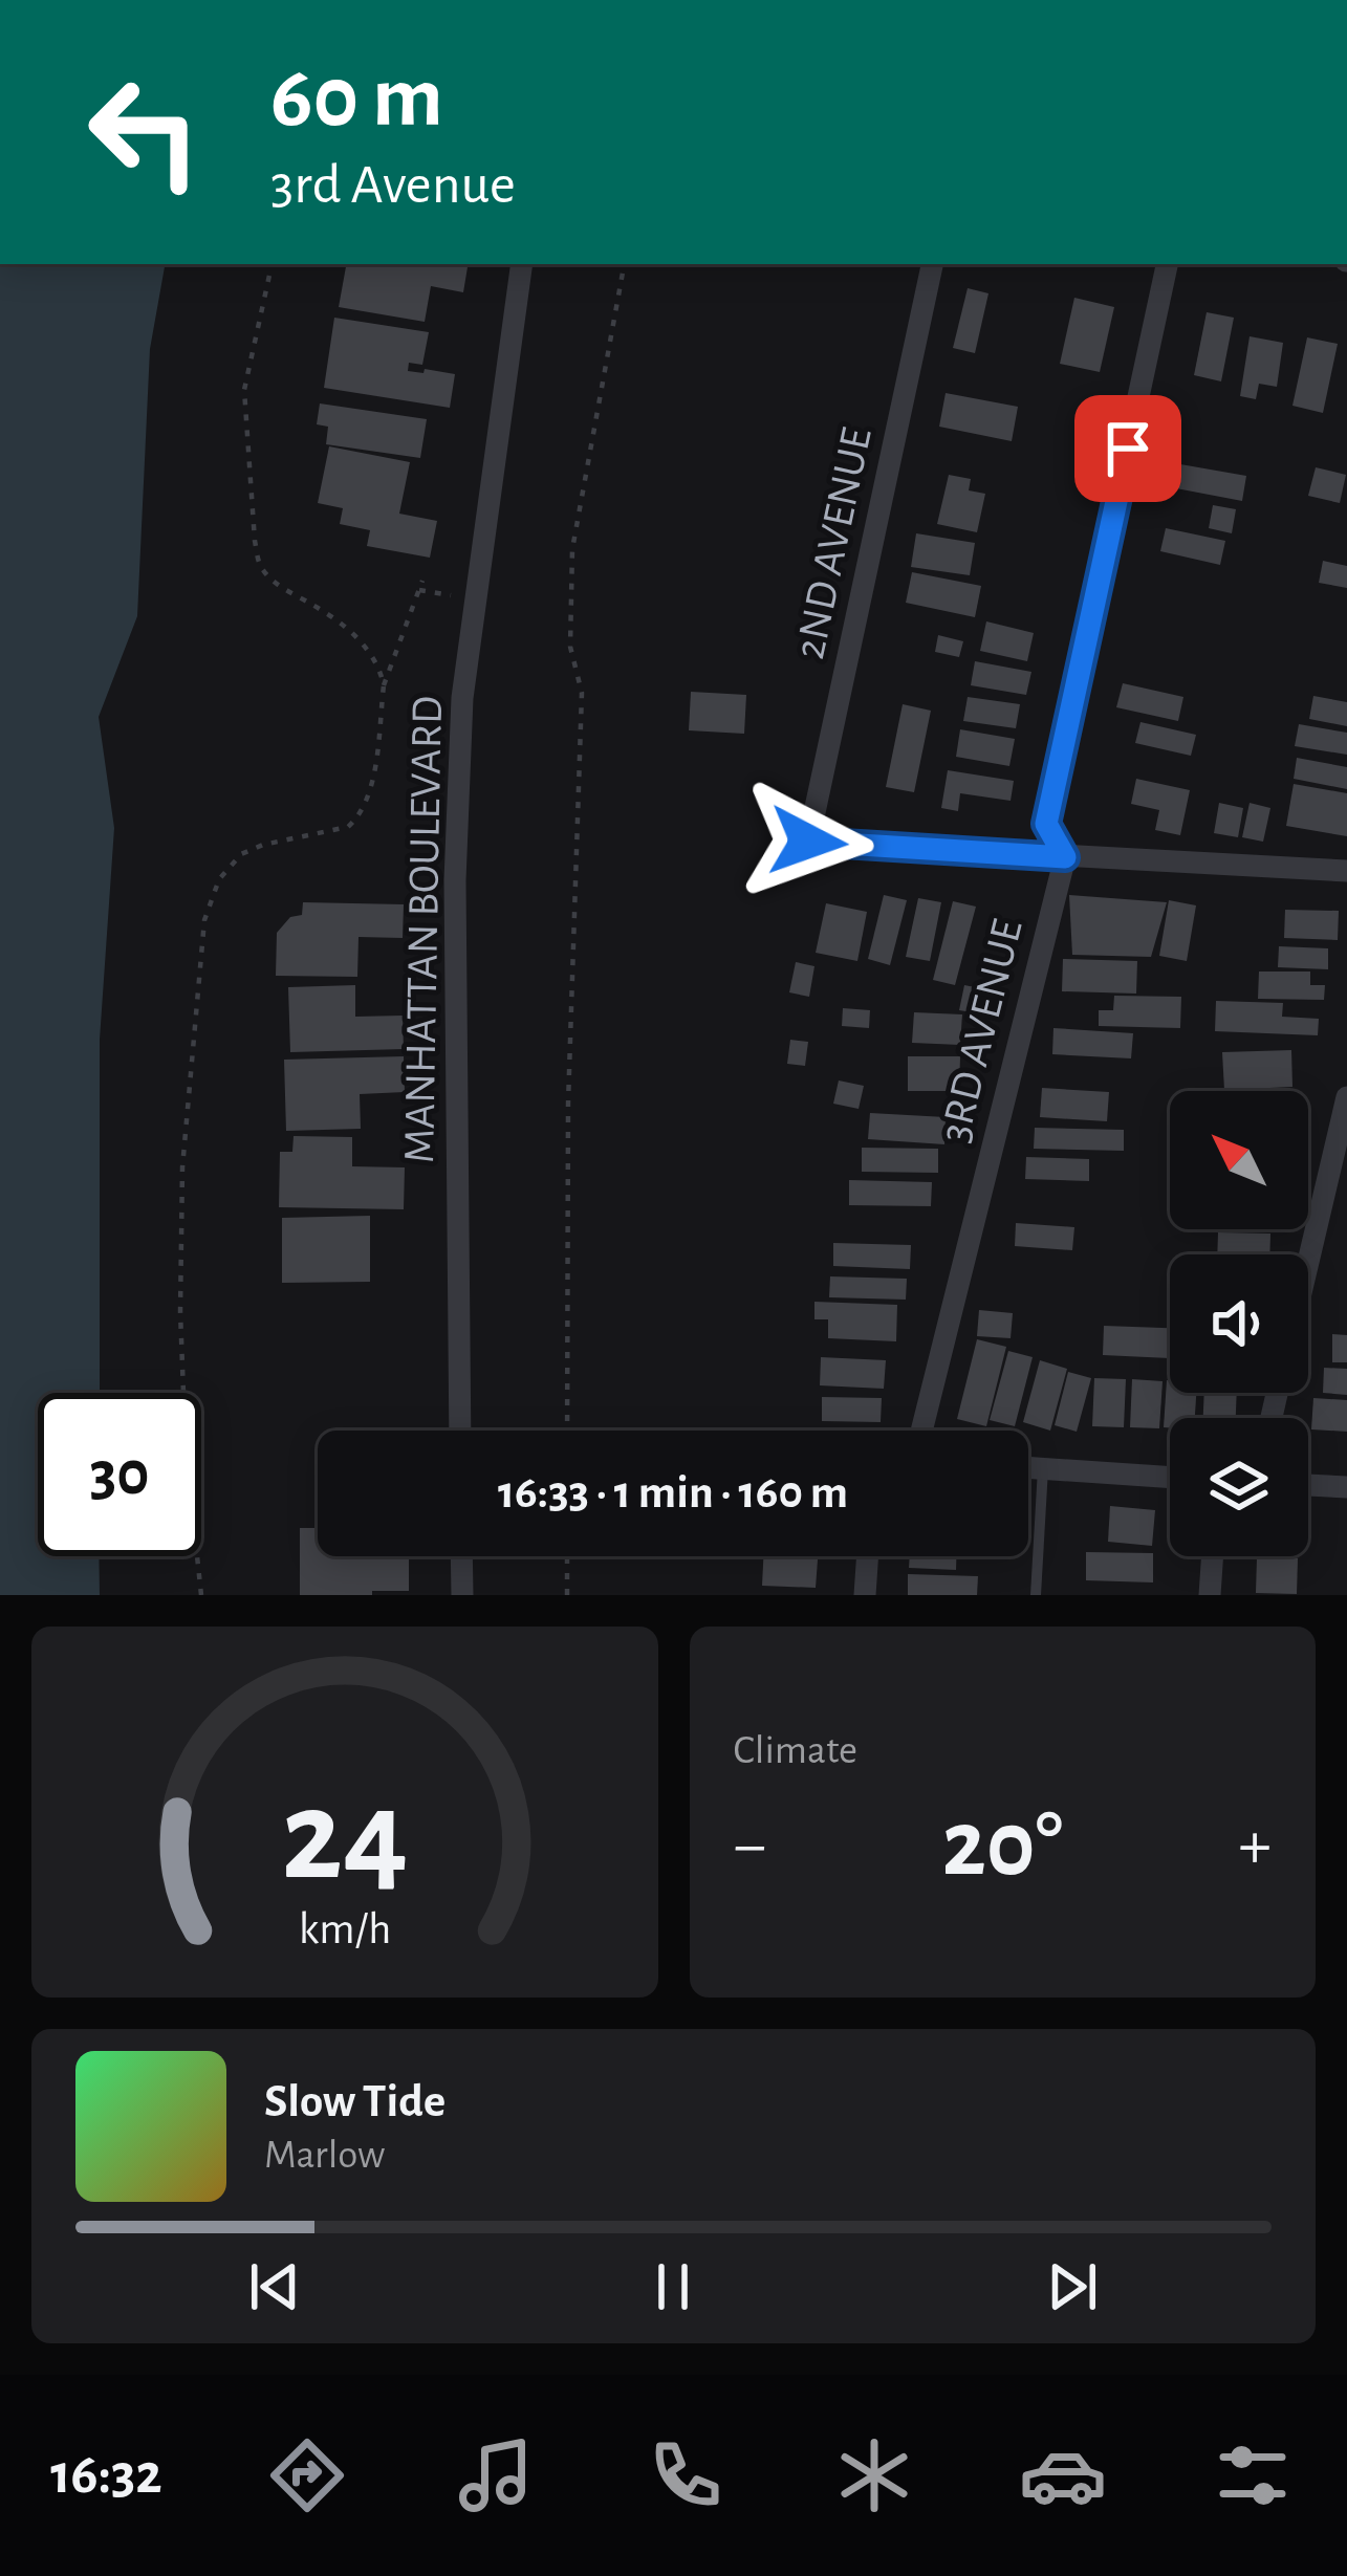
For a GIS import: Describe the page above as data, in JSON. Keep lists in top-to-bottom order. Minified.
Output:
{"streets":{"street":["2ND AVENUE","MANHATTAN BOULEVARD","3RD AVENUE"]},"crossings":[["2ND AVENUE","3RD AVENUE"]],"north":"top left","page":{"turn":["60 m","3rd Avenue"],"limit":"30","trip":"16:33 · 1 min · 160 m","tile":"Climate","heat":["−","20°","+"],"song":["Slow Tide","Marlow"],"tabs":"16:32","gauge":["24","km/h"]}}
